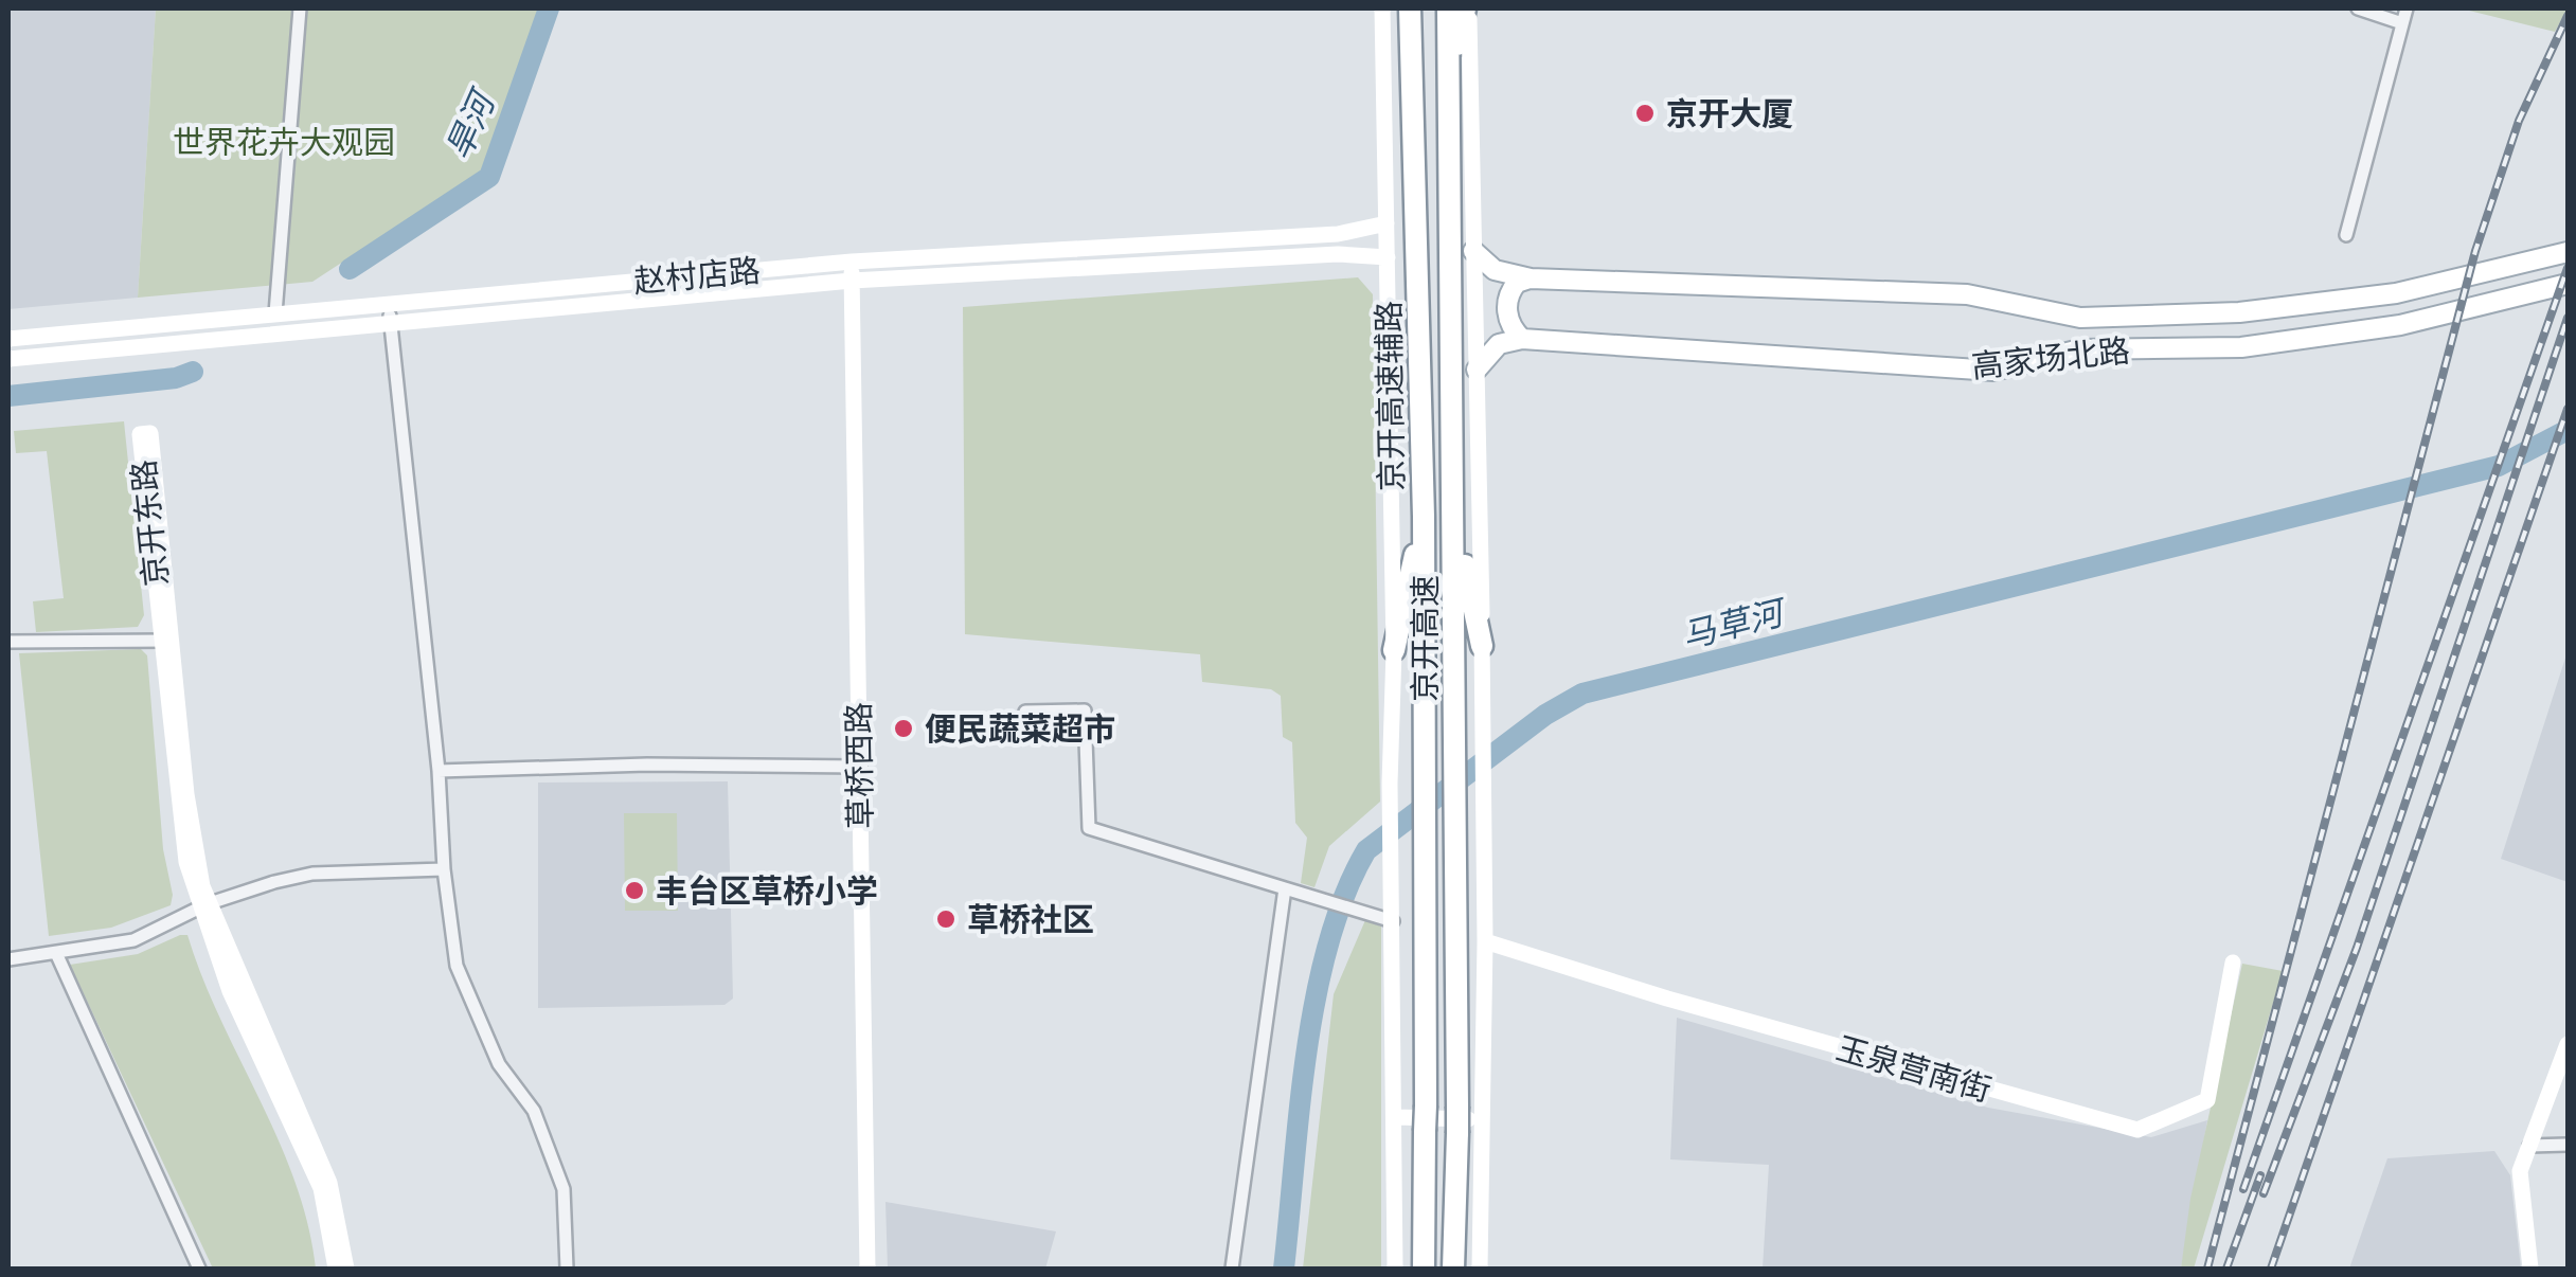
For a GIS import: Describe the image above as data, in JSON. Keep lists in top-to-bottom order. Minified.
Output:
{"streets":{"highway":["京开高速"],"main road":["高家场北路"],"street":["赵村店路","京开高速辅路","京开东路","草桥西路","玉泉营南街"]},"crossings":[["赵村店路","京开高速辅路"],["赵村店路","草桥西路"]],"water":["旱河","马草河"],"parks":["世界花卉大观园"],"places":["京开大厦","便民蔬菜超市","丰台区草桥小学","草桥社区"]}
